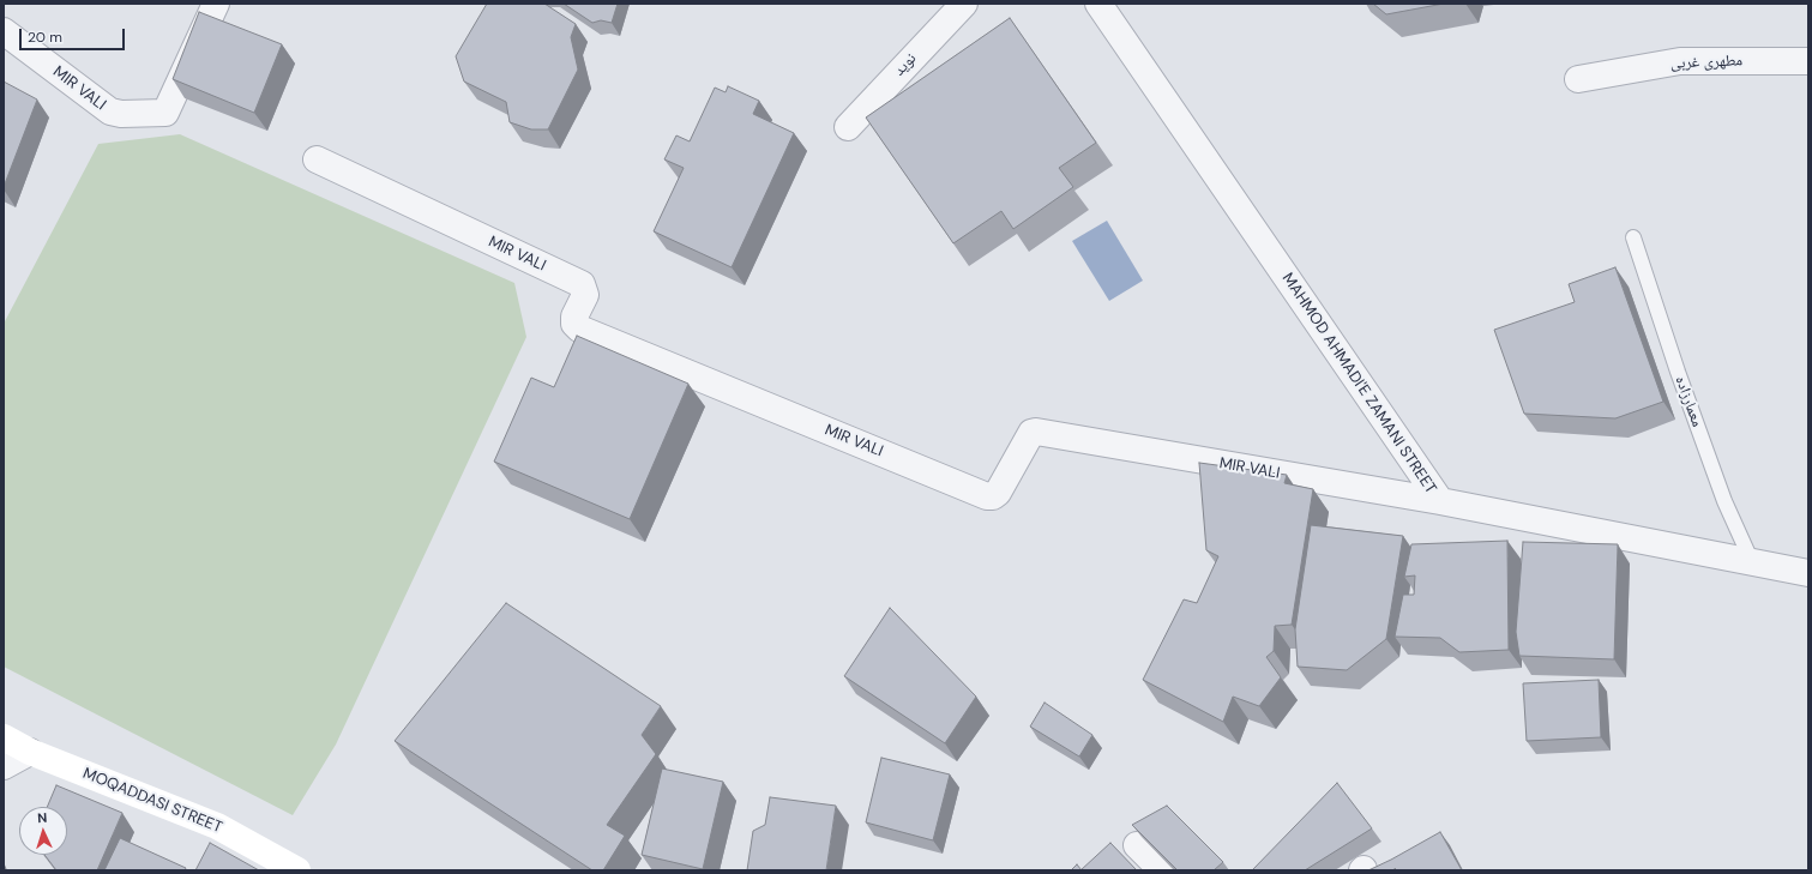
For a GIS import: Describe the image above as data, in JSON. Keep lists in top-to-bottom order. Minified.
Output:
{"streets":{"main road":["MOQADDASI STREET"],"street":["مطهری غربی","نوید","MIR VALI","MAHMOD AHMADI'E ZAMANI STREET"],"lane":["معمارزاده"]},"crossings":[["MIR VALI","MAHMOD AHMADI'E ZAMANI STREET"],["MAHMOD AHMADI'E ZAMANI STREET","معمارزاده"]],"scale_bar":"20 m","north":"top"}
